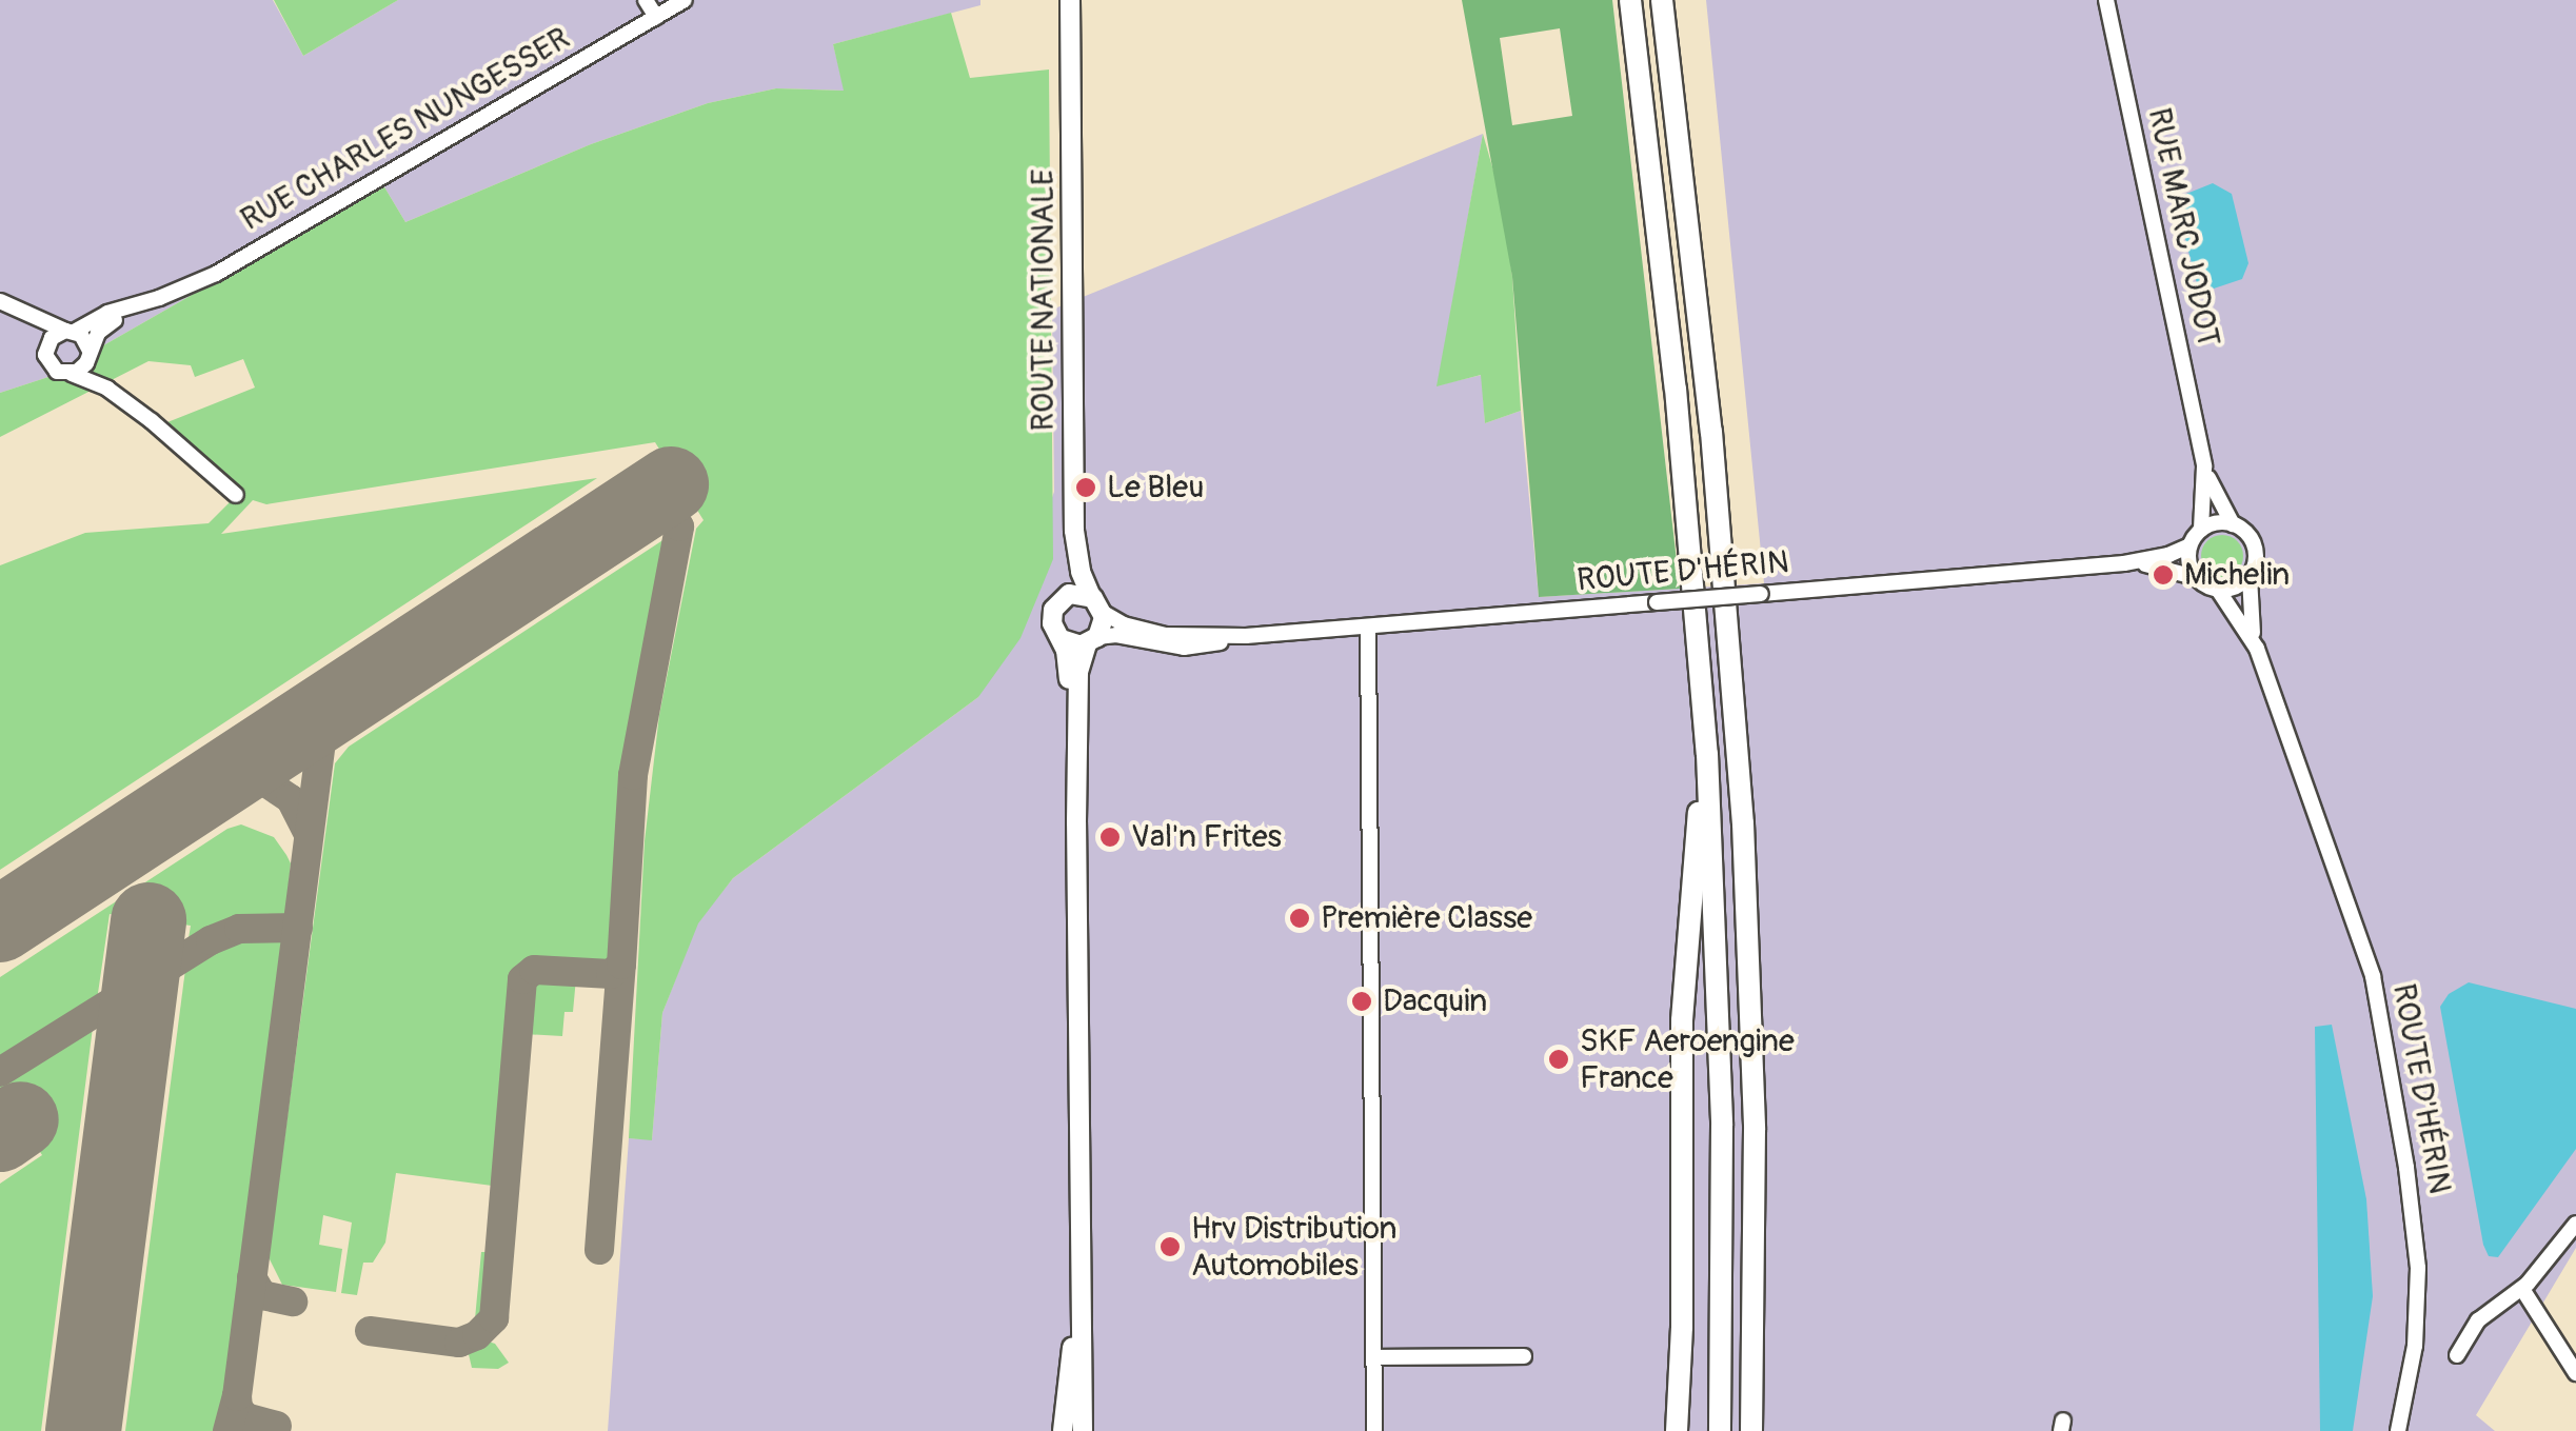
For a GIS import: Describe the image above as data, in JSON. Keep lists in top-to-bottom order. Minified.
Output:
{"streets":{"main road":["ROUTE NATIONALE"],"street":["RUE CHARLES NUNGESSER","RUE MARC JODOT","ROUTE D'HÉRIN"]},"crossings":[["RUE MARC JODOT","ROUTE D'HÉRIN"],["ROUTE NATIONALE","ROUTE D'HÉRIN"]],"places":["Le Bleu","Michelin","Val'n Frites","Première Classe","Dacquin","SKF Aeroengine France","Hrv Distribution Automobiles"]}
